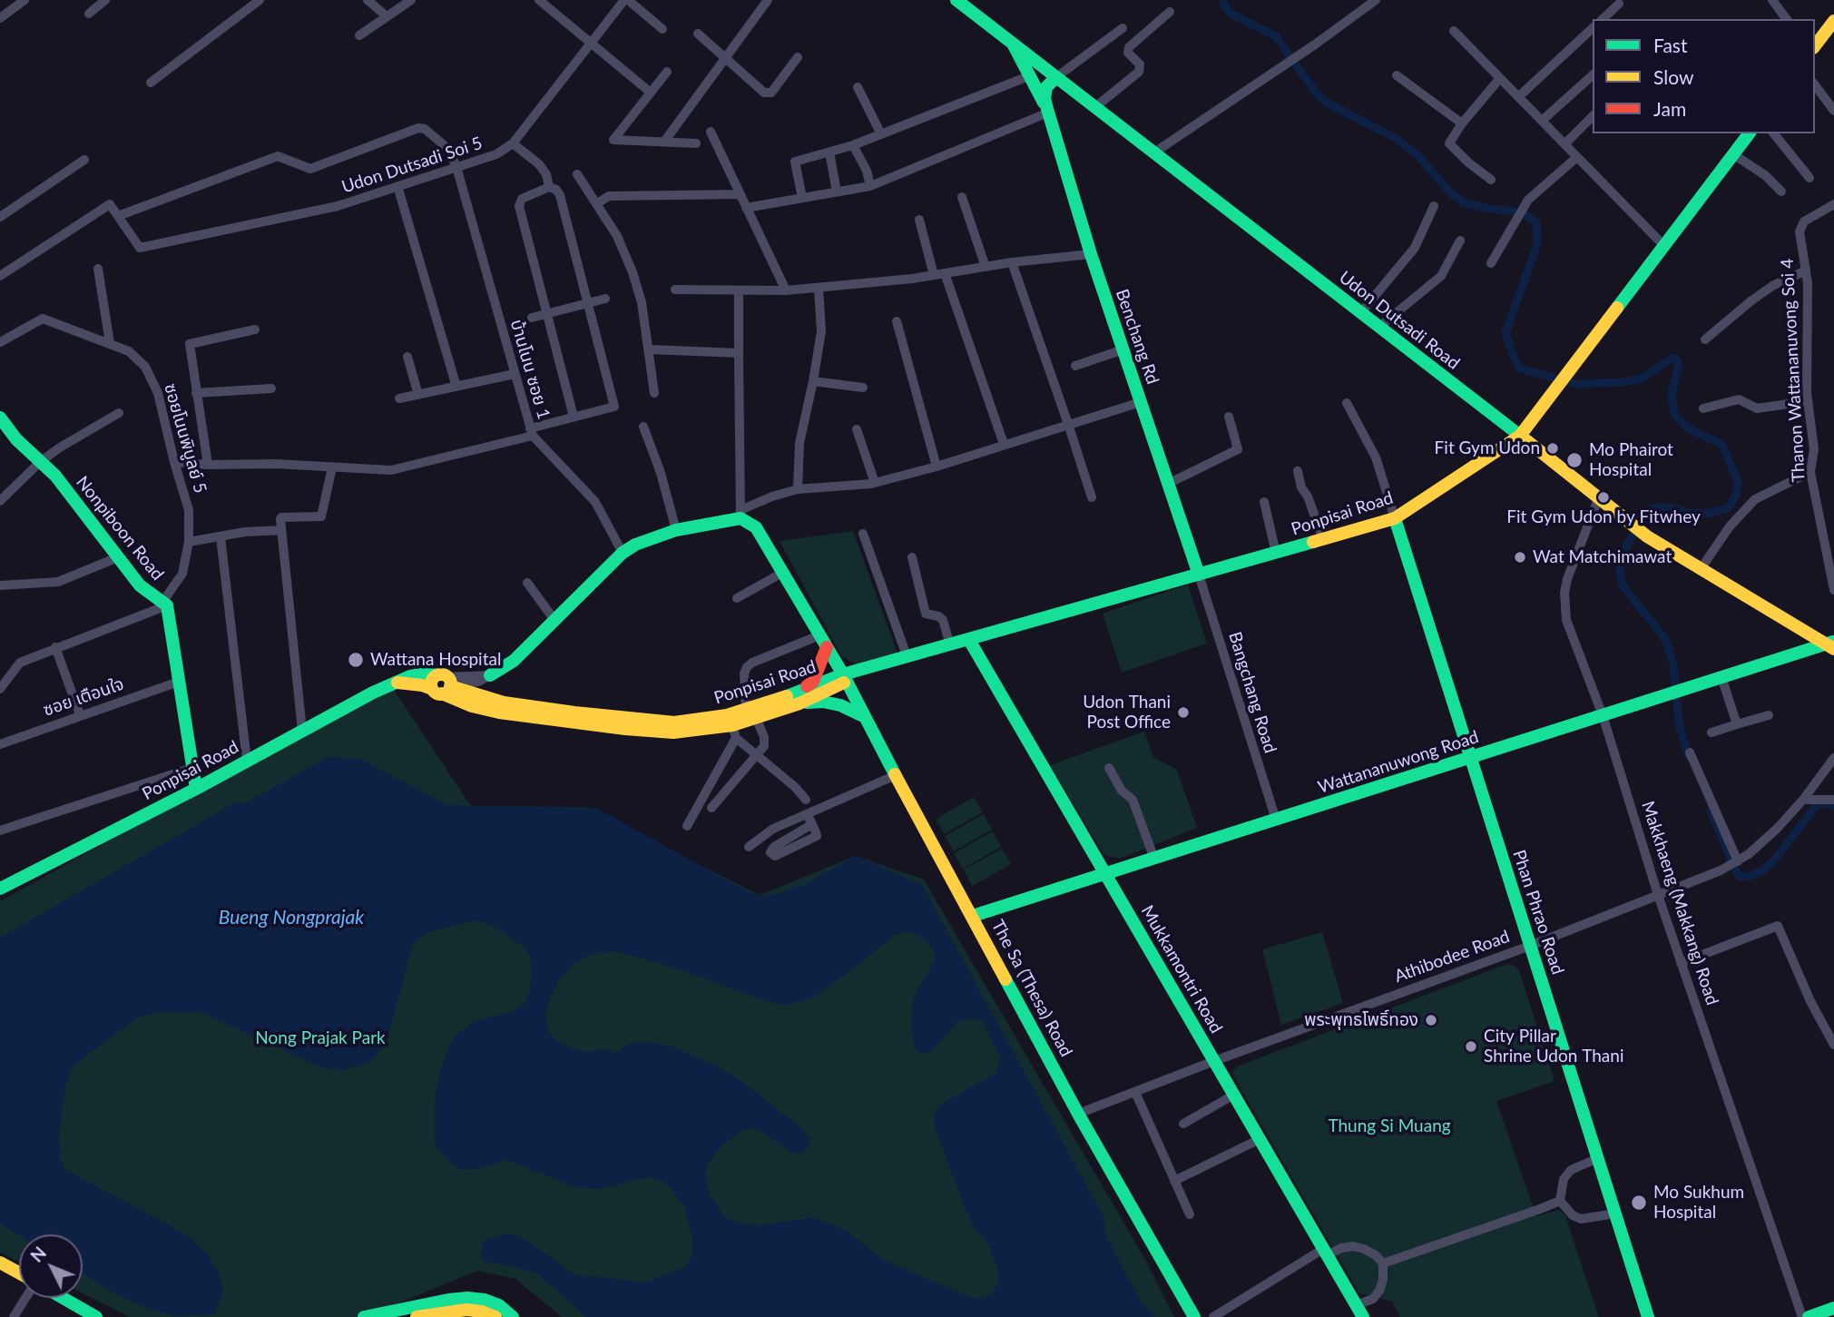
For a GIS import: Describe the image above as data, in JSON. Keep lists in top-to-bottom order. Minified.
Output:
{"streets":{"street":["Udon Dutsadi Soi 5","Udon Dutsadi Road","Benchang Rd","บ้านโนน ซอย 1","Thanon Wattananuvong Soi 4","ซอยโนนพิบูลย์ 5","Ponpisai Road","Nonpiboon Road","Bangchang Road","ซอย เตือนใจ","Wattananuwong Road","Makkhaeng (Makkang) Road","Phan Phrao Road","Athibodee Road","Mukkamontri Road","The Sa (Thesa) Road"]},"crossings":[["Udon Dutsadi Soi 5","บ้านโนน ซอย 1"],["Udon Dutsadi Road","Benchang Rd"],["Udon Dutsadi Road","Ponpisai Road"],["Udon Dutsadi Road","Wattananuwong Road"],["Udon Dutsadi Road","Makkhaeng (Makkang) Road"],["Benchang Rd","Ponpisai Road"],["Benchang Rd","Bangchang Road"],["ซอยโนนพิบูลย์ 5","Nonpiboon Road"],["Ponpisai Road","Nonpiboon Road"],["Ponpisai Road","Bangchang Road"],["Ponpisai Road","Phan Phrao Road"],["Ponpisai Road","Mukkamontri Road"],["Ponpisai Road","The Sa (Thesa) Road"],["Nonpiboon Road","ซอย เตือนใจ"],["Bangchang Road","Wattananuwong Road"],["Wattananuwong Road","Makkhaeng (Makkang) Road"],["Wattananuwong Road","Phan Phrao Road"],["Wattananuwong Road","Mukkamontri Road"],["Wattananuwong Road","The Sa (Thesa) Road"],["Makkhaeng (Makkang) Road","Athibodee Road"],["Phan Phrao Road","Athibodee Road"],["Athibodee Road","Mukkamontri Road"],["Athibodee Road","The Sa (Thesa) Road"]],"water":["Bueng Nongprajak"],"parks":["Nong Prajak Park","Thung Si Muang"],"places":["Fit Gym Udon","Mo Phairot Hospital","Fit Gym Udon by Fitwhey","Wat Matchimawat","Wattana Hospital","Udon Thani Post Office","พระพุทธโพธิ์ทอง","City Pillar Shrine Udon Thani","Mo Sukhum Hospital"],"legend":["Fast","Slow","Jam"],"north":"top left"}
